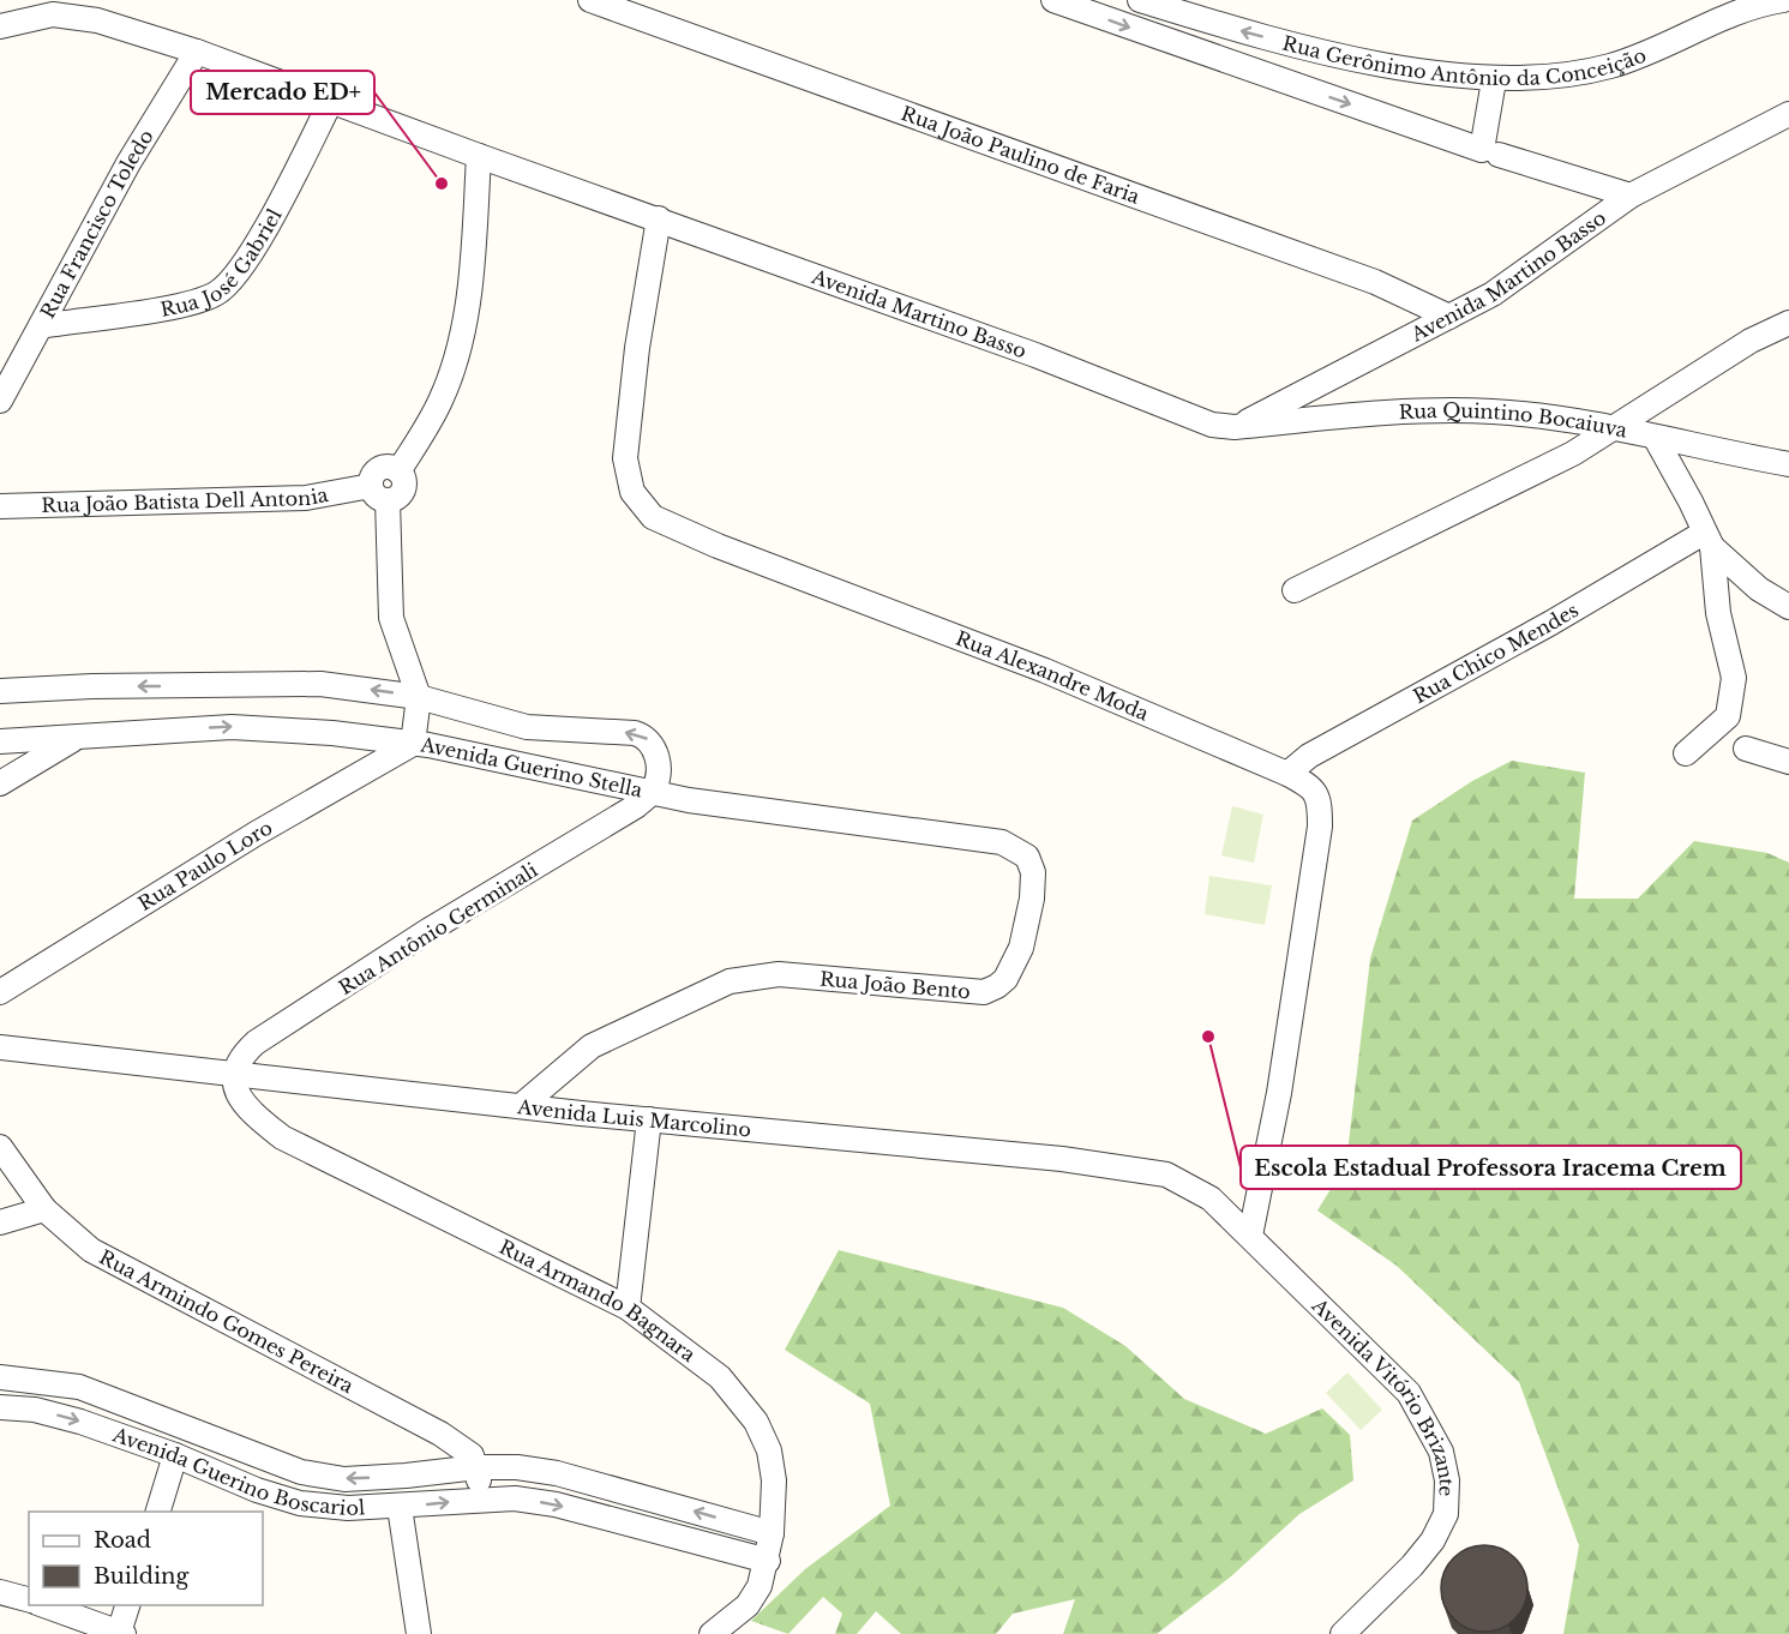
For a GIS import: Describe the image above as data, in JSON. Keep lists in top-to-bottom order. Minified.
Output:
{"streets":{"street":["Rua Gerônimo Antônio da Conceição","Rua João Paulino de Faria","Rua Francisco Toledo","Rua José Gabriel","Avenida Martino Basso","Rua Quintino Bocaiuva","Rua João Batista Dell Antonia","Rua Chico Mendes","Rua Alexandre Moda","Avenida Guerino Stella","Rua Paulo Loro","Rua Antônio Germinali","Rua João Bento","Avenida Luis Marcolino","Rua Armando Bagnara","Rua Armindo Gomes Pereira","Avenida Vitório Brizante","Avenida Guerino Boscariol"]},"crossings":[["Rua Gerônimo Antônio da Conceição","Avenida Martino Basso"],["Rua João Paulino de Faria","Avenida Martino Basso"],["Rua Francisco Toledo","Rua José Gabriel"],["Rua Francisco Toledo","Avenida Martino Basso"],["Rua José Gabriel","Avenida Martino Basso"],["Avenida Martino Basso","Rua Quintino Bocaiuva"],["Avenida Martino Basso","Rua Alexandre Moda"],["Rua Chico Mendes","Rua Alexandre Moda"],["Rua Alexandre Moda","Avenida Luis Marcolino"],["Rua Alexandre Moda","Avenida Vitório Brizante"],["Avenida Guerino Stella","Rua Paulo Loro"],["Avenida Guerino Stella","Rua Antônio Germinali"],["Avenida Guerino Stella","Rua João Bento"],["Rua Antônio Germinali","Rua João Bento"],["Rua Antônio Germinali","Avenida Luis Marcolino"],["Rua Antônio Germinali","Rua Armando Bagnara"],["Rua João Bento","Avenida Luis Marcolino"],["Avenida Luis Marcolino","Rua Armando Bagnara"],["Avenida Luis Marcolino","Avenida Vitório Brizante"],["Rua Armindo Gomes Pereira","Avenida Guerino Boscariol"]],"places":["Mercado ED+","Escola Estadual Professora Iracema Crem"],"legend":["Road","Building"]}
